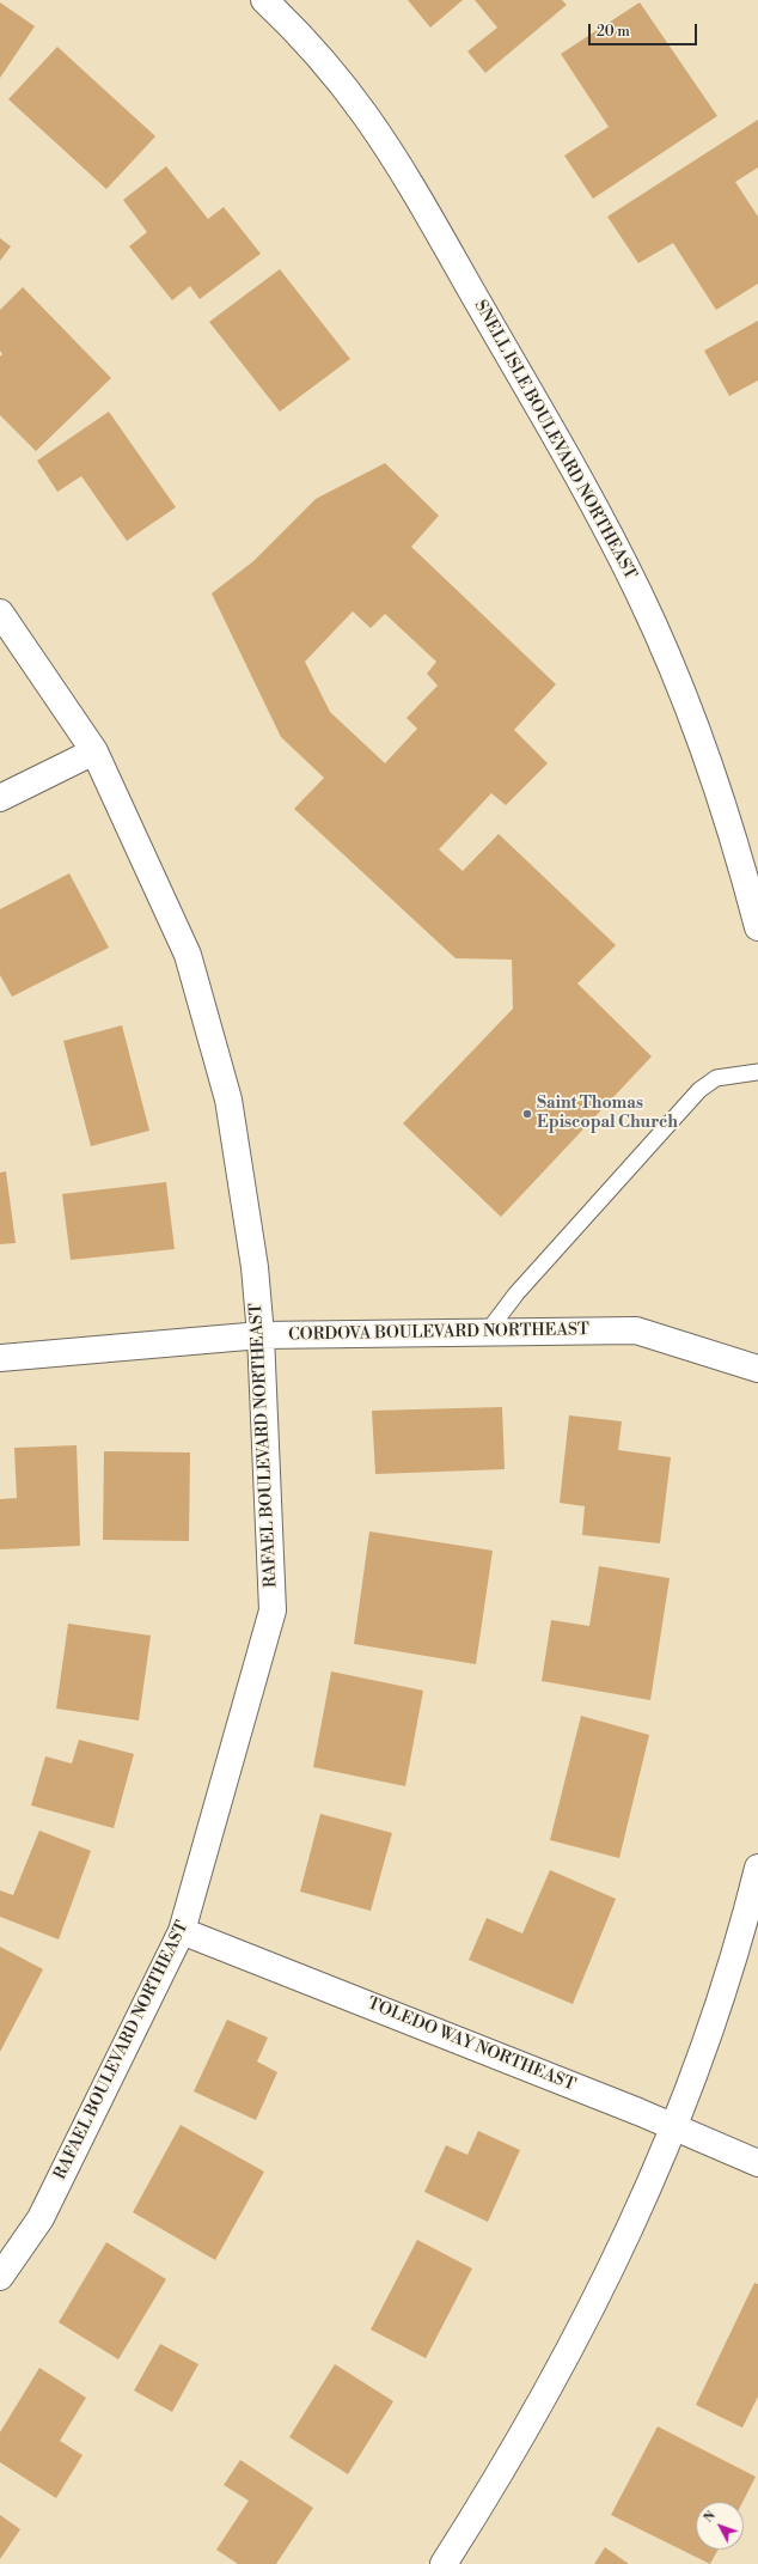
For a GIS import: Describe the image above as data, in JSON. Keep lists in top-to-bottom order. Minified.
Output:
{"streets":{"street":["SNELL ISLE BOULEVARD NORTHEAST","CORDOVA BOULEVARD NORTHEAST","RAFAEL BOULEVARD NORTHEAST","TOLEDO WAY NORTHEAST"]},"crossings":[["CORDOVA BOULEVARD NORTHEAST","RAFAEL BOULEVARD NORTHEAST"],["RAFAEL BOULEVARD NORTHEAST","TOLEDO WAY NORTHEAST"]],"places":["Saint Thomas Episcopal Church"],"scale_bar":"20 m","north":"top left"}
